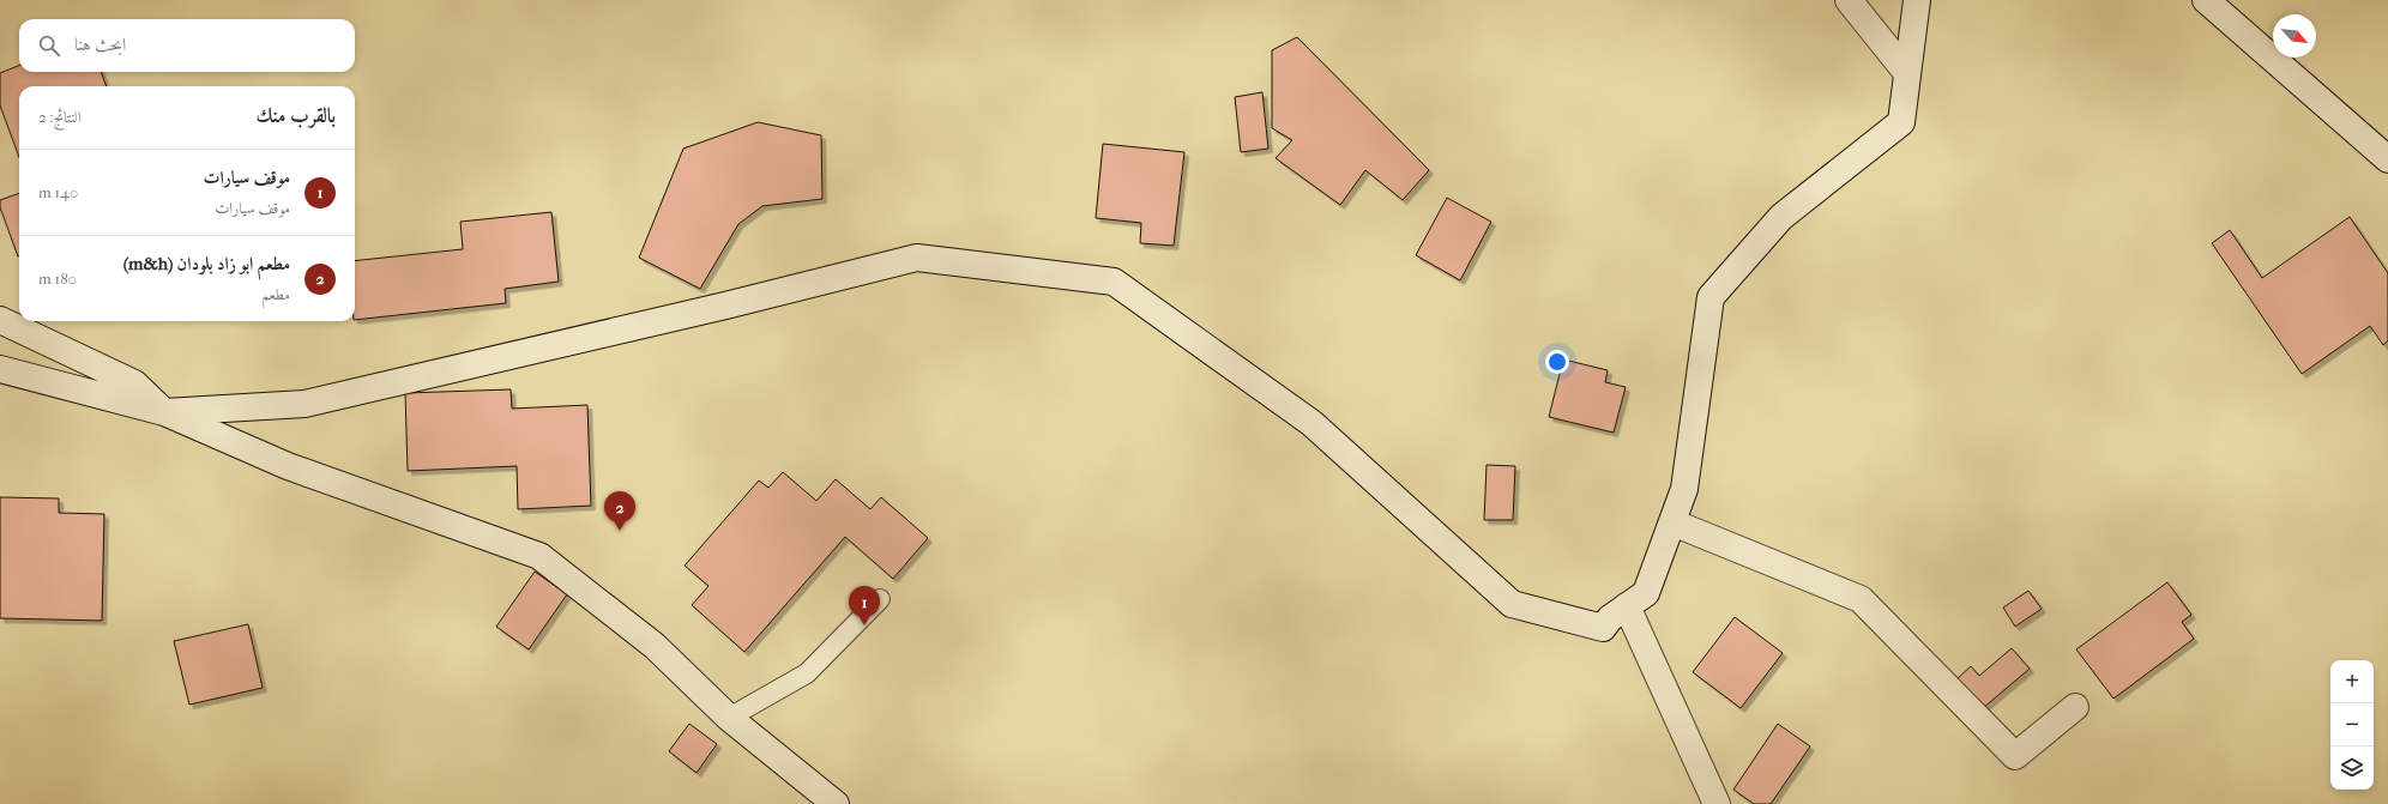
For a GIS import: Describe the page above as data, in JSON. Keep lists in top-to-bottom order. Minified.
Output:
{"north":"bottom right","page":{"search":"ابحث هنا","heading":["بالقرب منك","النتائج: 2"],"list":[{"mark":"1","name":"موقف سيارات","note":"موقف سيارات","value":"140 m"},{"mark":"2","name":"مطعم ابو زاد بلودان (m&h)","note":"مطعم","value":"180 m"}],"pins":["2","1"],"map_buttons":["+","−"]}}
